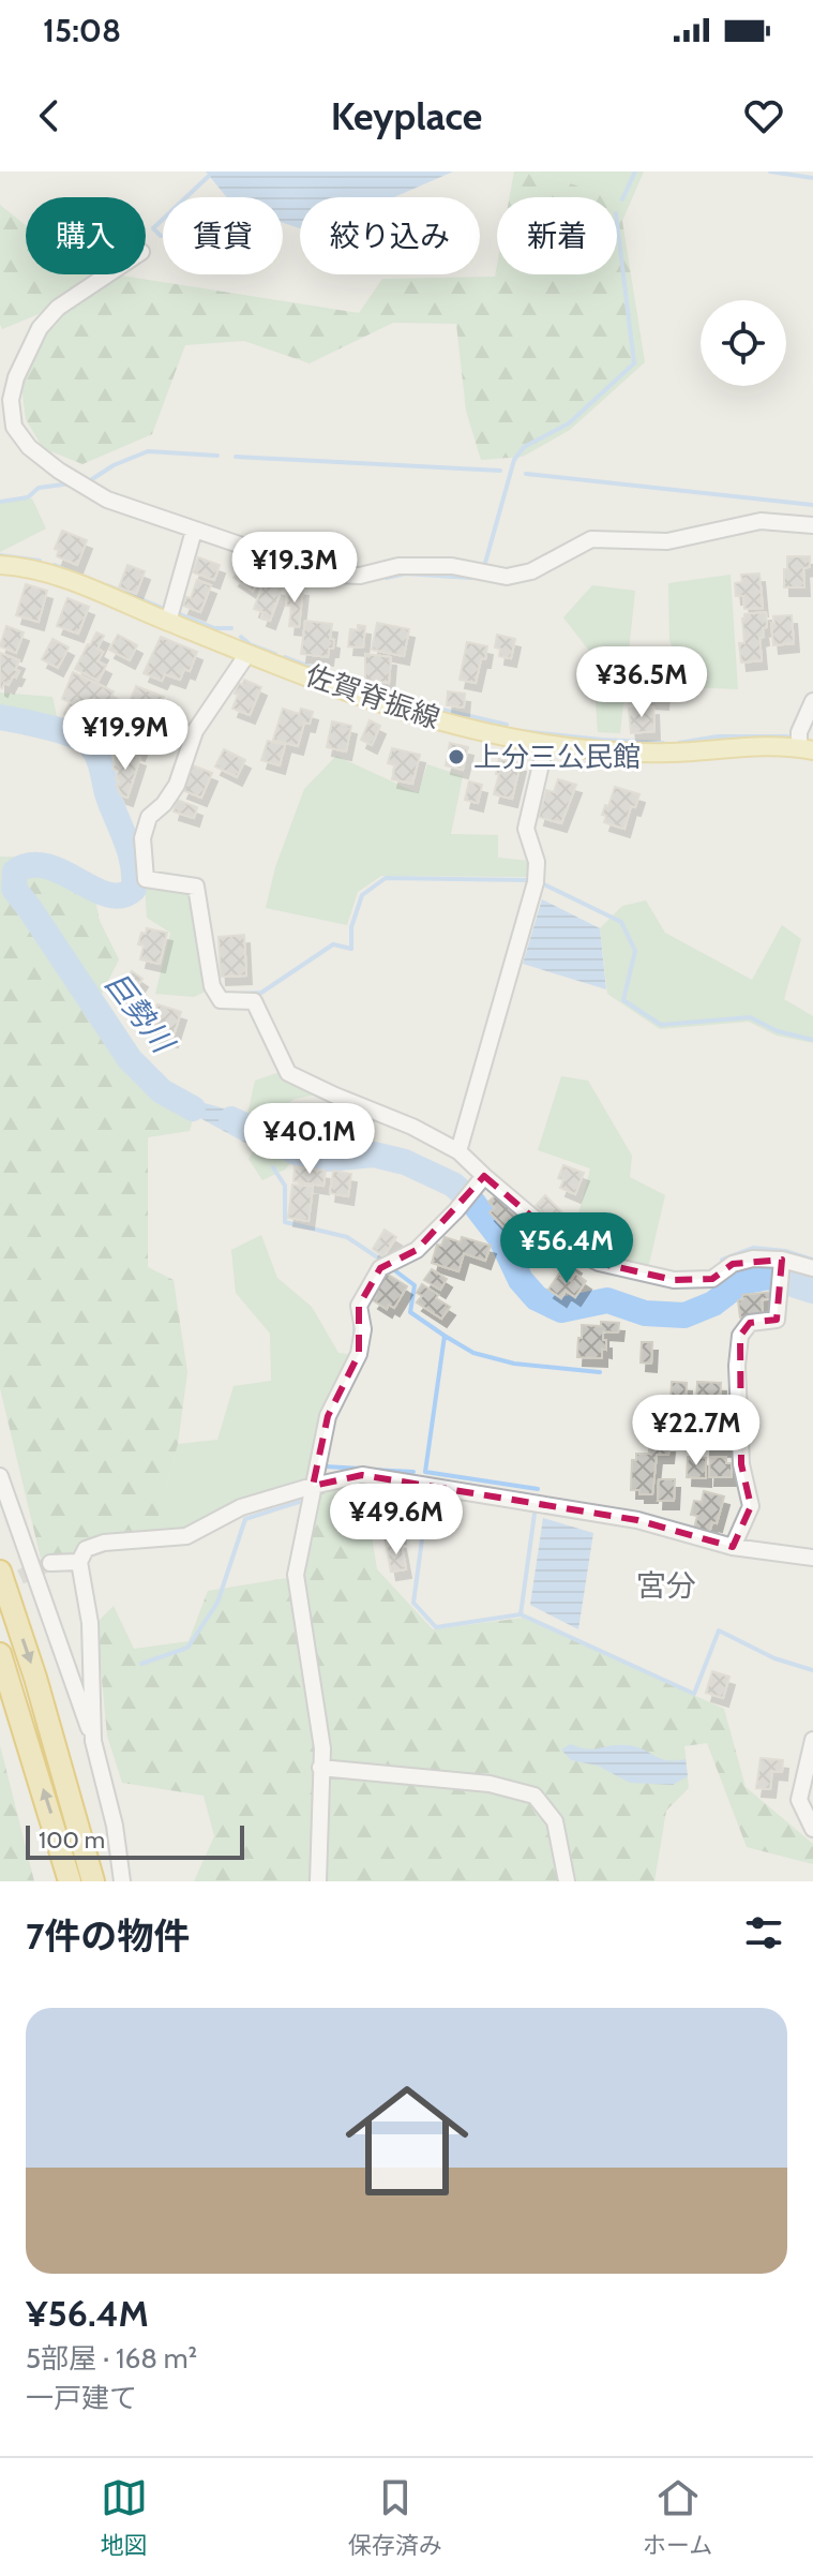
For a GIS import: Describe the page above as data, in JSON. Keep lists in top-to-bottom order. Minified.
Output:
{"streets":{"main road":["佐賀脊振線"]},"districts":["宮分"],"water":["巨勢川"],"places":["上分三公民館"],"scale_bar":"100 m","page":{"status":"15:08","header":"Keyplace","chip":["購入","賃貸","絞り込み","新着"],"price":["¥19.3M","¥36.5M","¥19.9M","¥40.1M","¥56.4M","¥22.7M","¥49.6M"],"scale":"100 m","heading":"7件の物件","list":[{"name":"¥56.4M","note":"5部屋 · 168 m² · 一戸建て"}],"tabs":["地図","保存済み","ホーム"]}}
